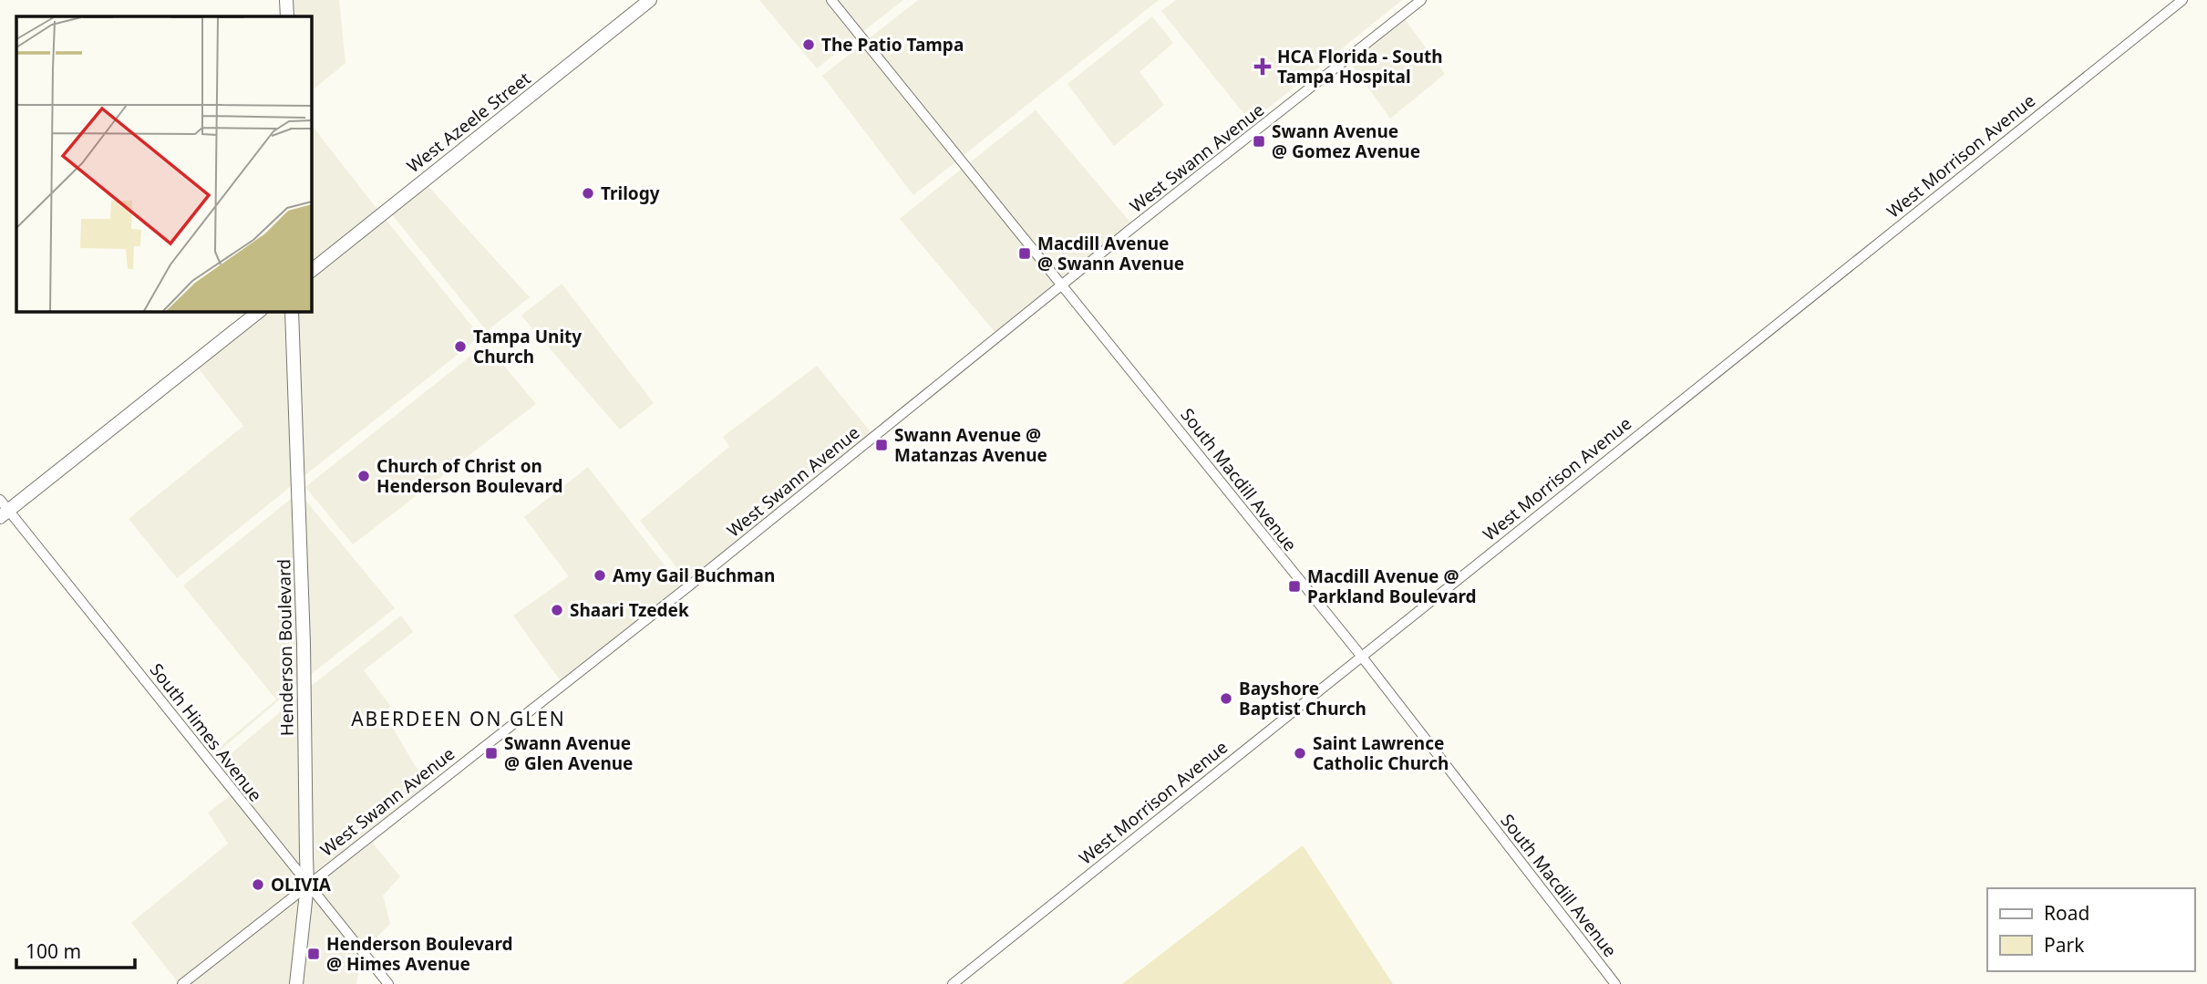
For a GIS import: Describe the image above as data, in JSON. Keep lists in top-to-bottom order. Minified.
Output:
{"streets":{"main road":["West Azeele Street","Henderson Boulevard"],"street":["West Morrison Avenue","West Swann Avenue","South Macdill Avenue","South Himes Avenue"]},"crossings":[["West Morrison Avenue","South Macdill Avenue"],["West Swann Avenue","South Macdill Avenue"],["West Swann Avenue","Henderson Boulevard"],["West Swann Avenue","South Himes Avenue"],["Henderson Boulevard","South Himes Avenue"]],"districts":["ABERDEEN ON GLEN"],"places":{"other":["The Patio Tampa","Trilogy","Tampa Unity Church","Church of Christ on Henderson Boulevard","Amy Gail Buchman","Shaari Tzedek","Bayshore Baptist Church","Saint Lawrence Catholic Church","OLIVIA"],"health":["HCA Florida - South Tampa Hospital"],"transit":["Swann Avenue @ Gomez Avenue","Macdill Avenue @ Swann Avenue","Swann Avenue @ Matanzas Avenue","Macdill Avenue @ Parkland Boulevard","Swann Avenue @ Glen Avenue","Henderson Boulevard @ Himes Avenue"]},"legend":["Road","Park"],"scale_bar":"100 m"}
